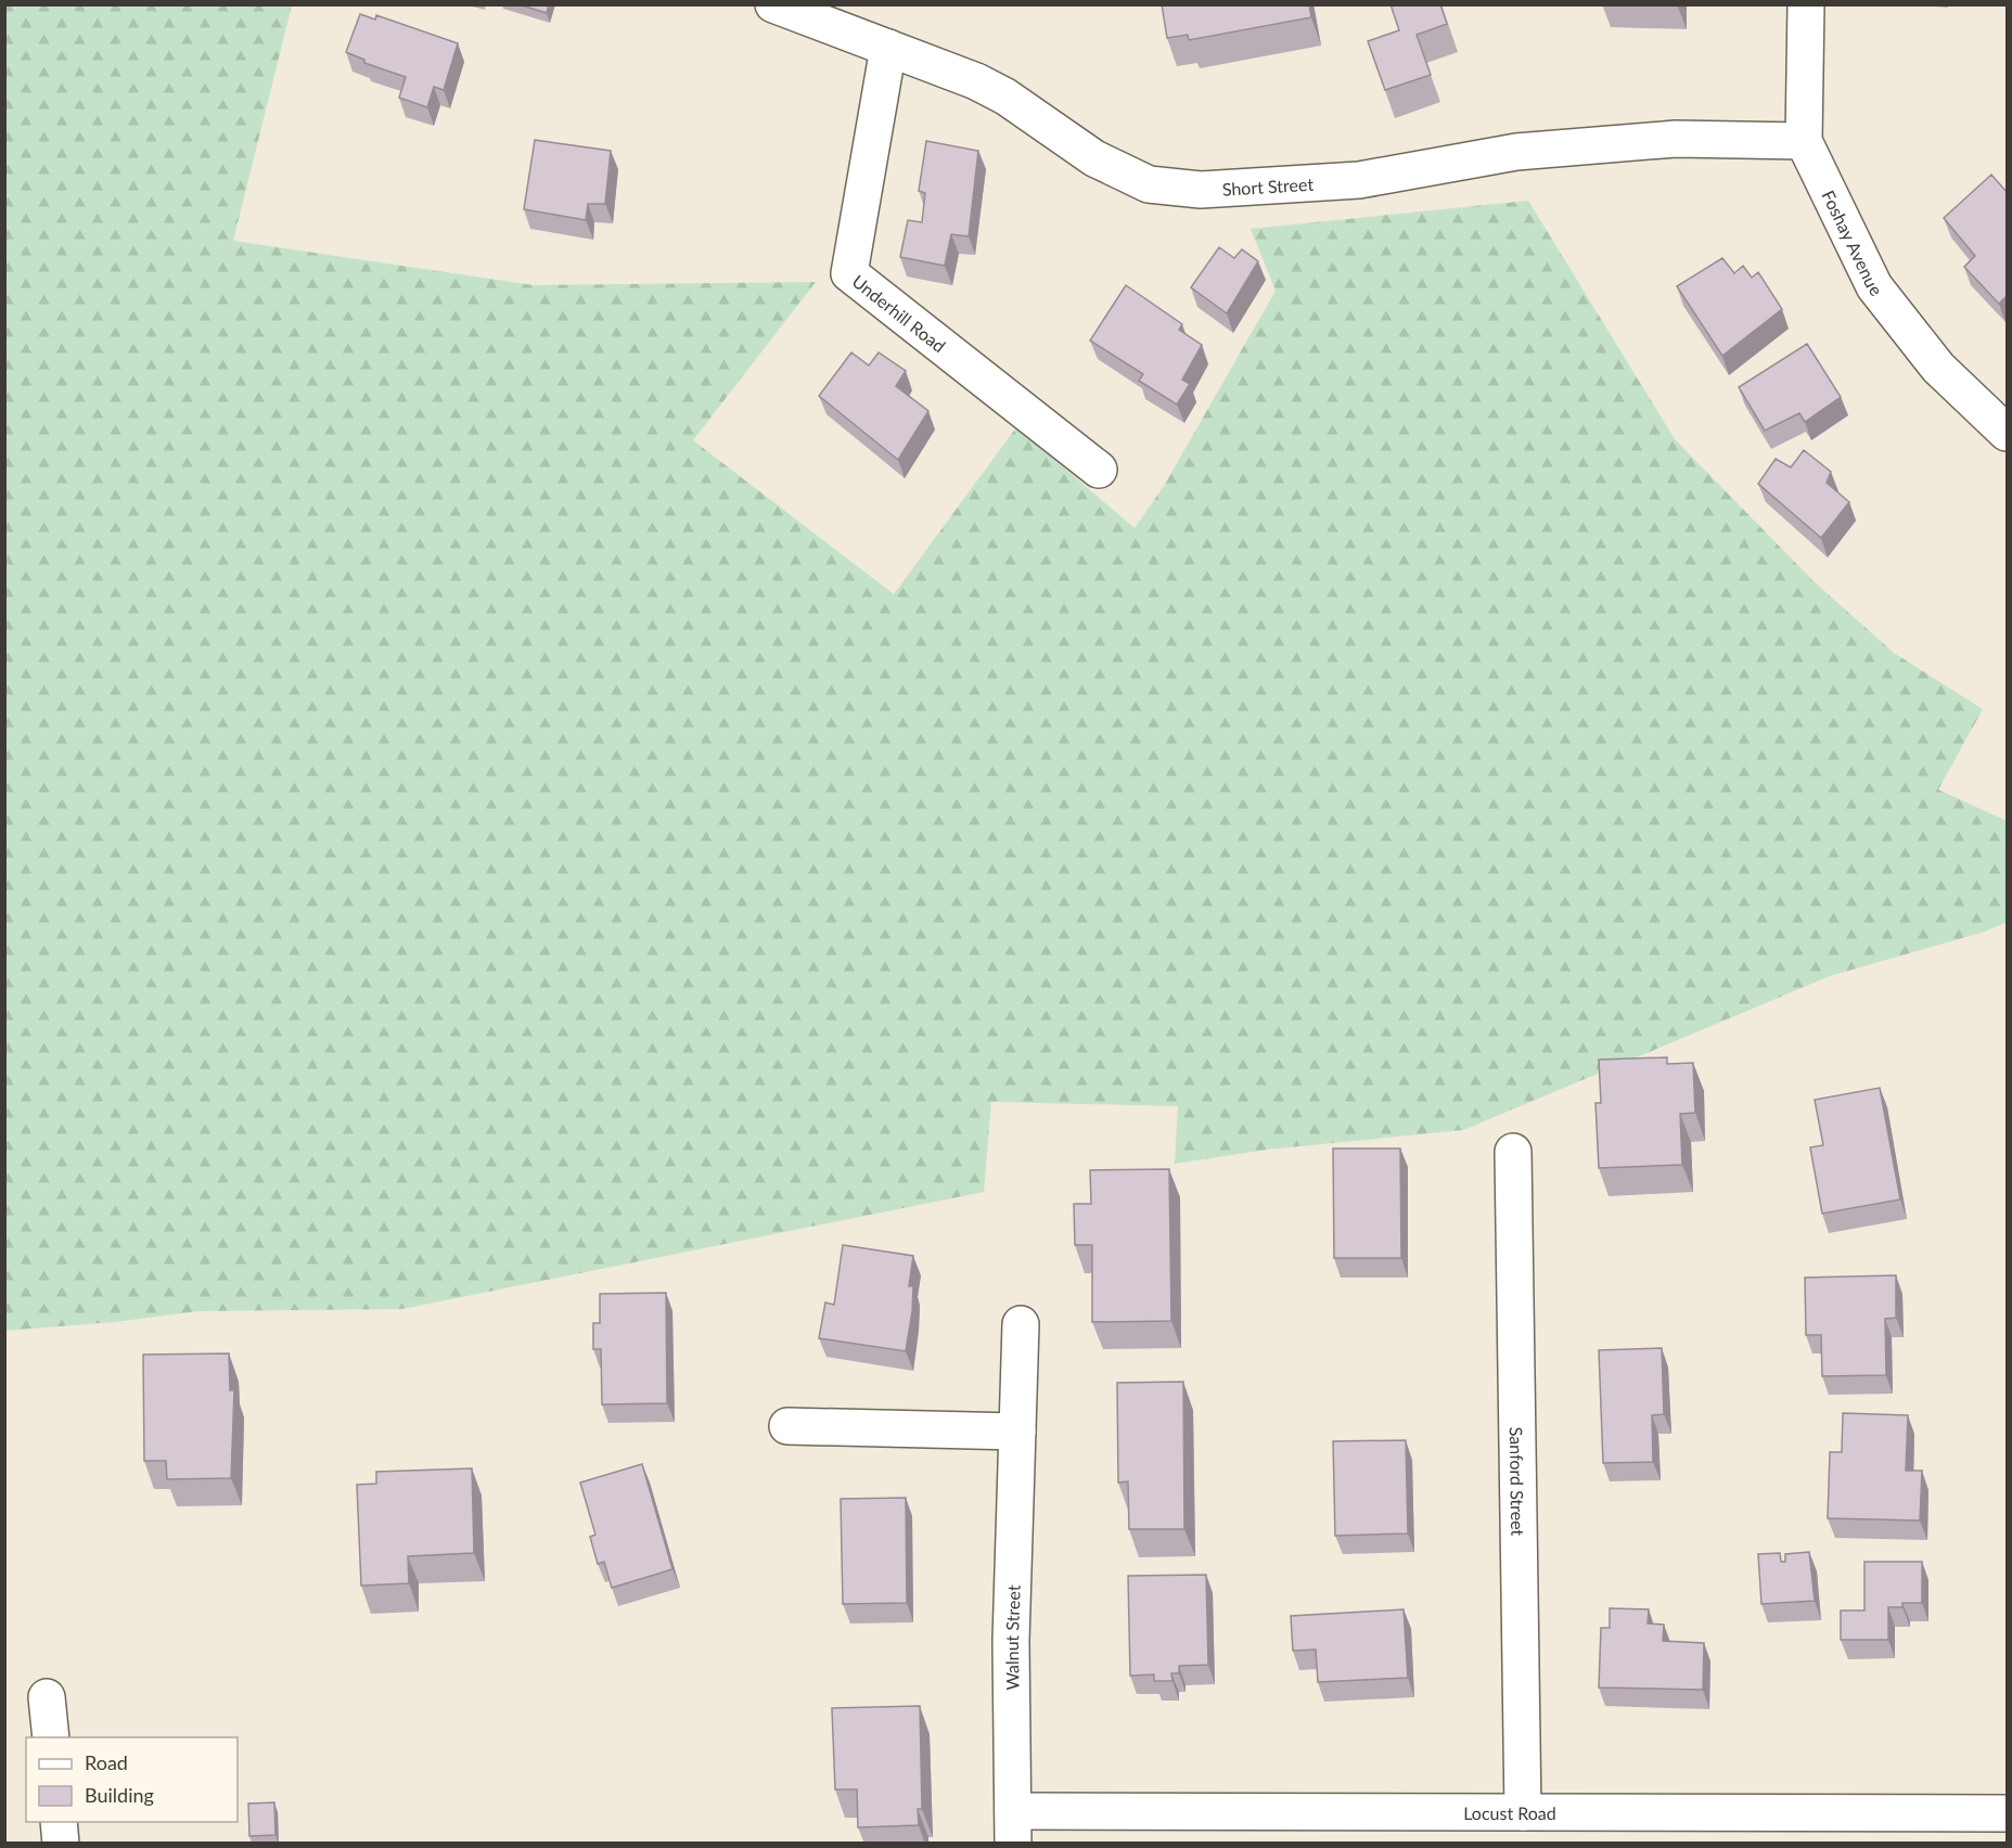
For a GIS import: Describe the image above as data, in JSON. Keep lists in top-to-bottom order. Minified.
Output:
{"streets":{"street":["Short Street","Foshay Avenue","Underhill Road","Sanford Street","Walnut Street","Locust Road"]},"crossings":[["Short Street","Foshay Avenue"],["Short Street","Underhill Road"],["Sanford Street","Locust Road"],["Walnut Street","Locust Road"]],"legend":["Road","Building"]}
